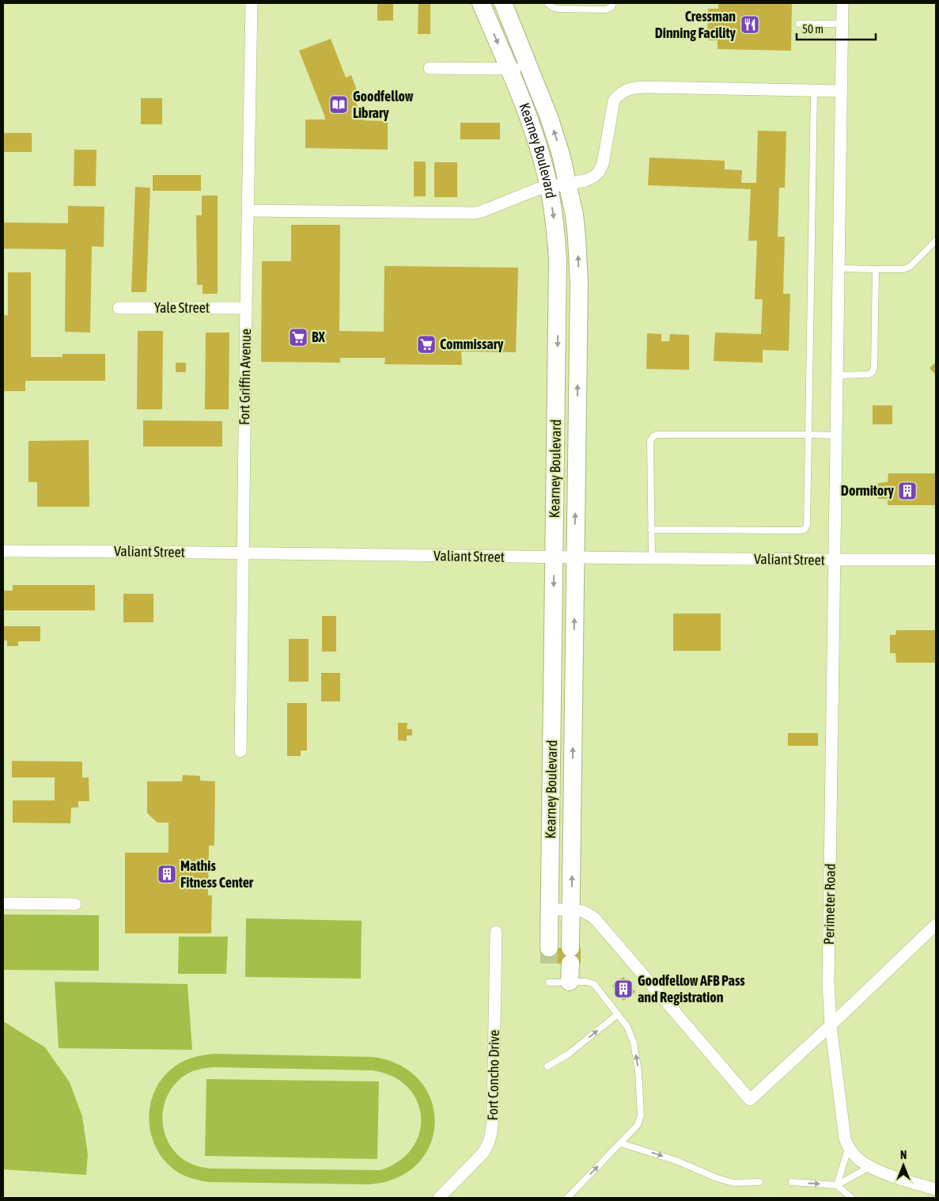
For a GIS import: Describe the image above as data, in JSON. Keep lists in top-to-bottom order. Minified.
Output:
{"streets":{"street":["Kearney Boulevard","Yale Street","Fort Griffin Avenue","Valiant Street","Perimeter Road","Fort Concho Drive"]},"crossings":[["Kearney Boulevard","Valiant Street"],["Yale Street","Fort Griffin Avenue"],["Fort Griffin Avenue","Valiant Street"],["Valiant Street","Perimeter Road"]],"places":{"restaurant":["Cressman Dinning Facility"],"library":["Goodfellow Library"],"supermarket":["BX","Commissary"],"building":["Dormitory","Mathis Fitness Center","Goodfellow AFB Pass and Registration"]},"scale_bar":"50 m","north":"top"}
